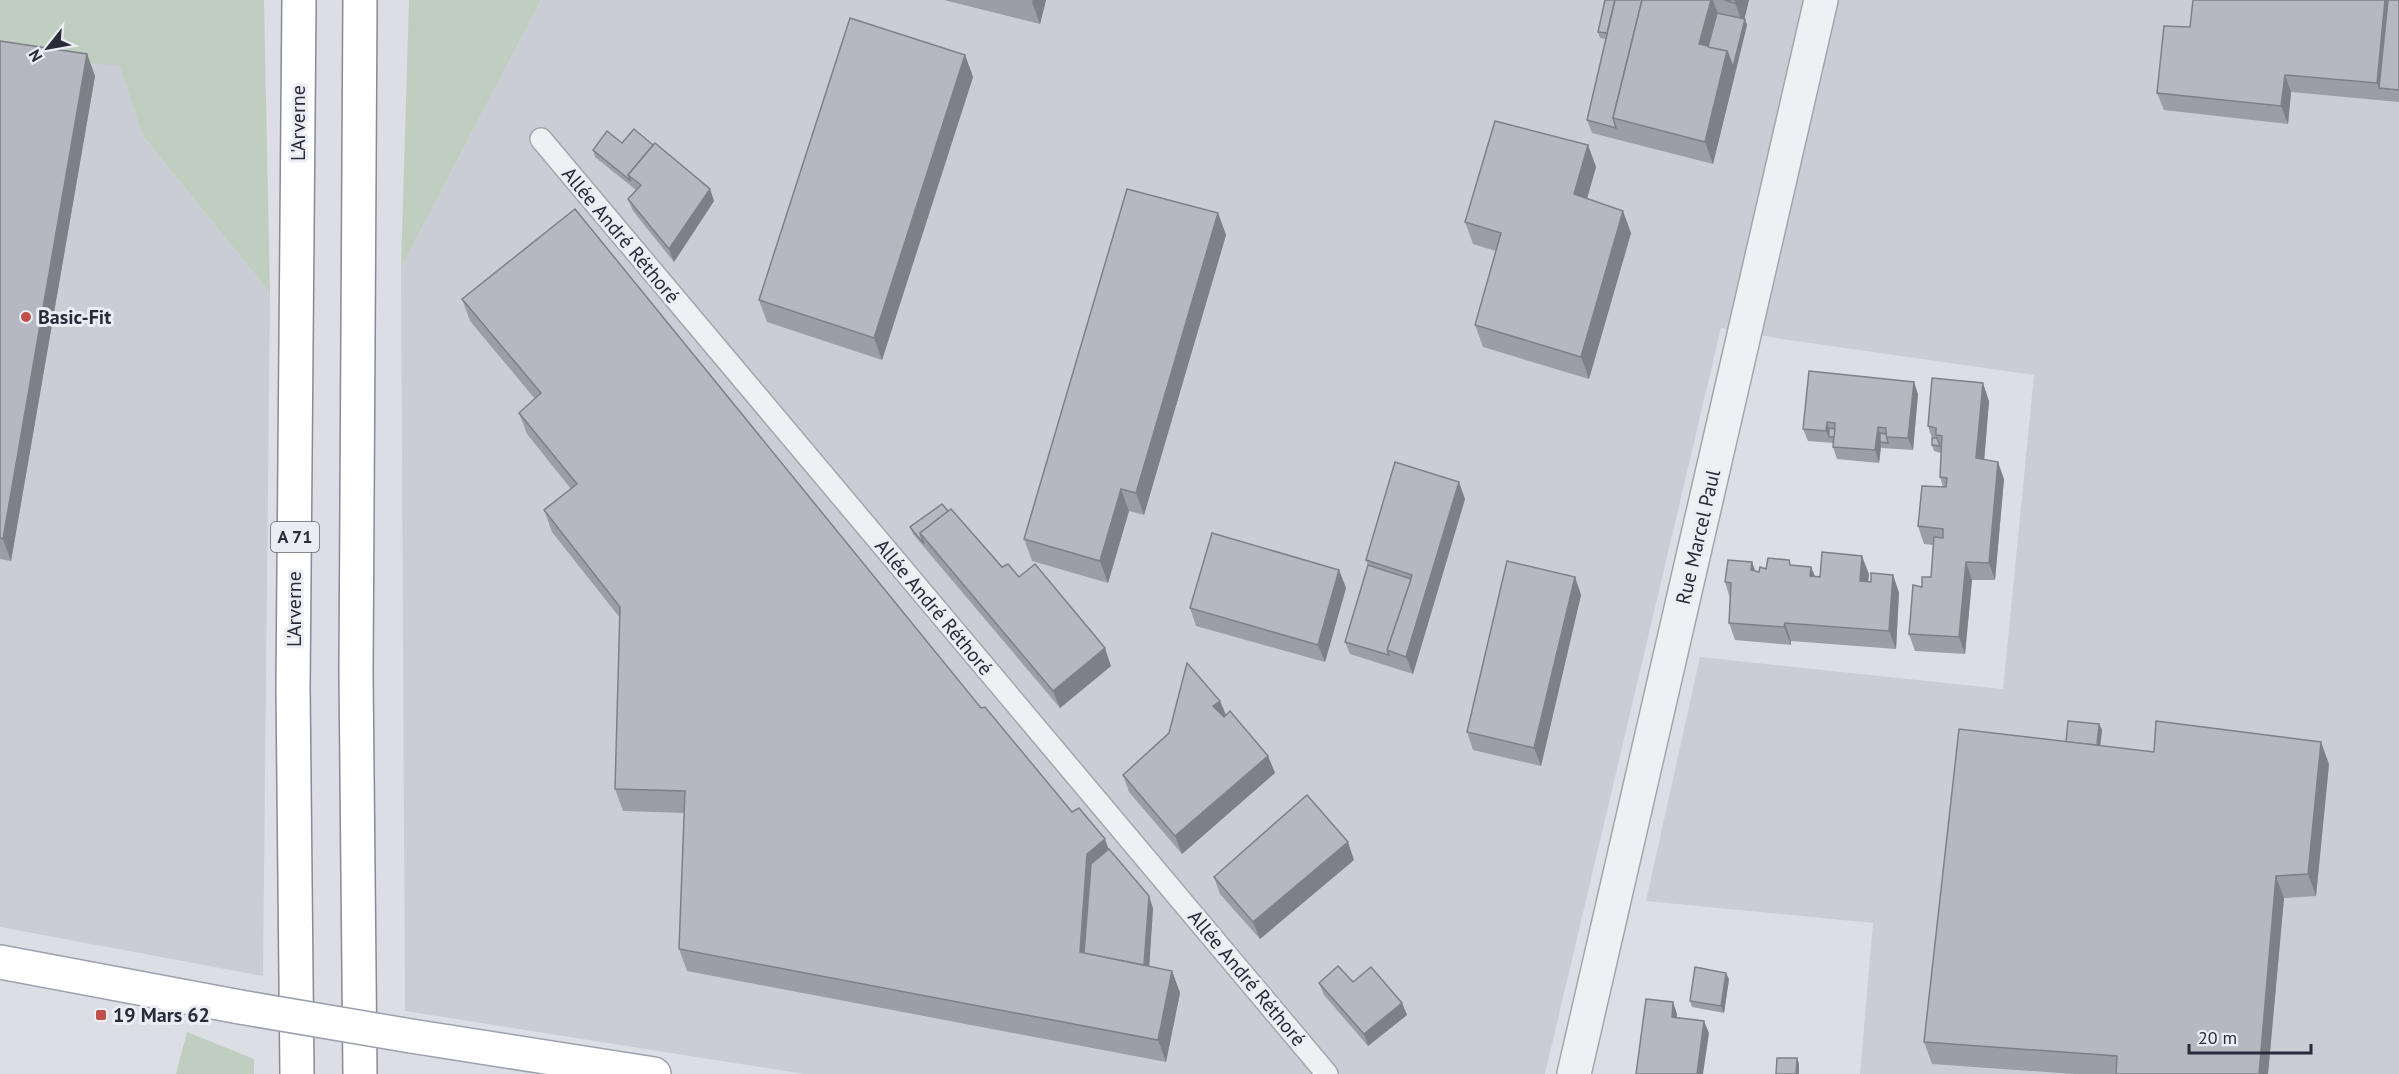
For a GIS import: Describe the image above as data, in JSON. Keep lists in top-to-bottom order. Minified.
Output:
{"streets":{"main road":["L'Arverne","A 71"],"street":["Rue Marcel Paul"],"lane":["Allée André Réthoré"]},"places":{"other":["Basic-Fit"],"transit":["19 Mars 62"]},"scale_bar":"20 m","north":"bottom left"}
